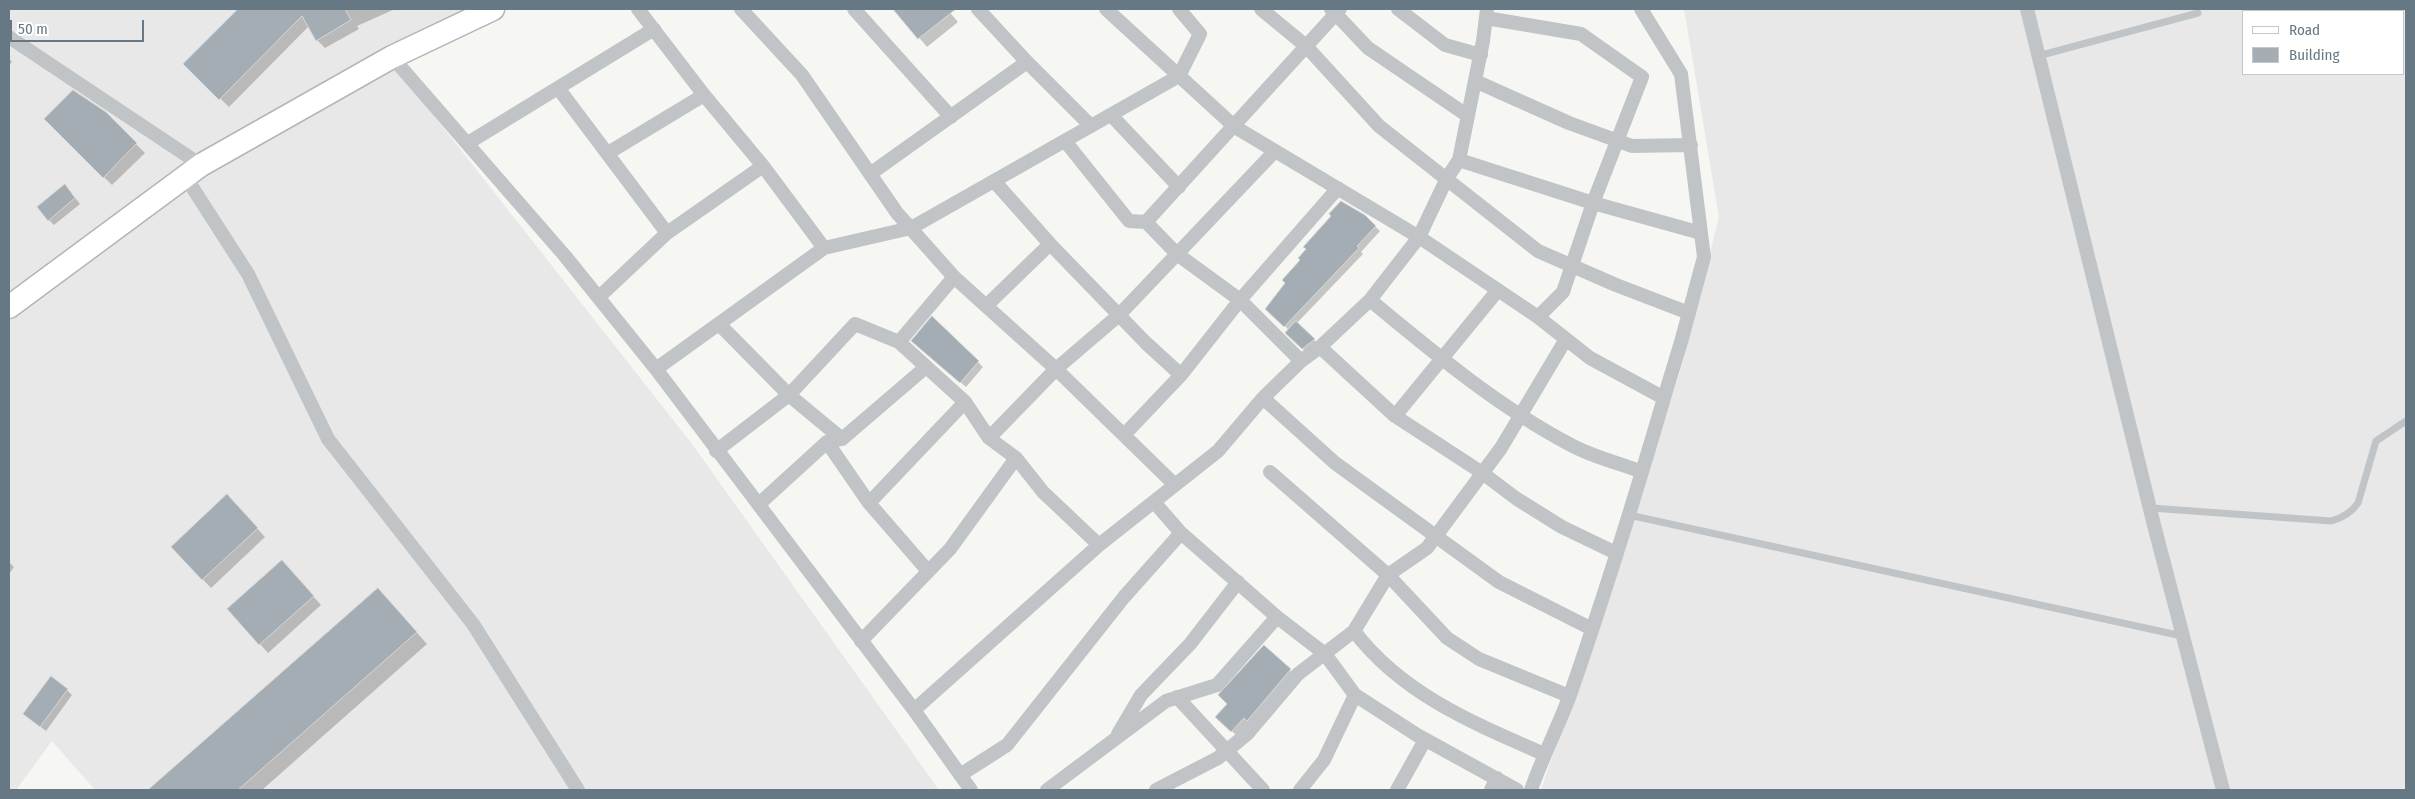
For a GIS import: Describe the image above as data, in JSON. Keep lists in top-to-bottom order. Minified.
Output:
{"legend":["Road","Building"],"scale_bar":"50 m"}
